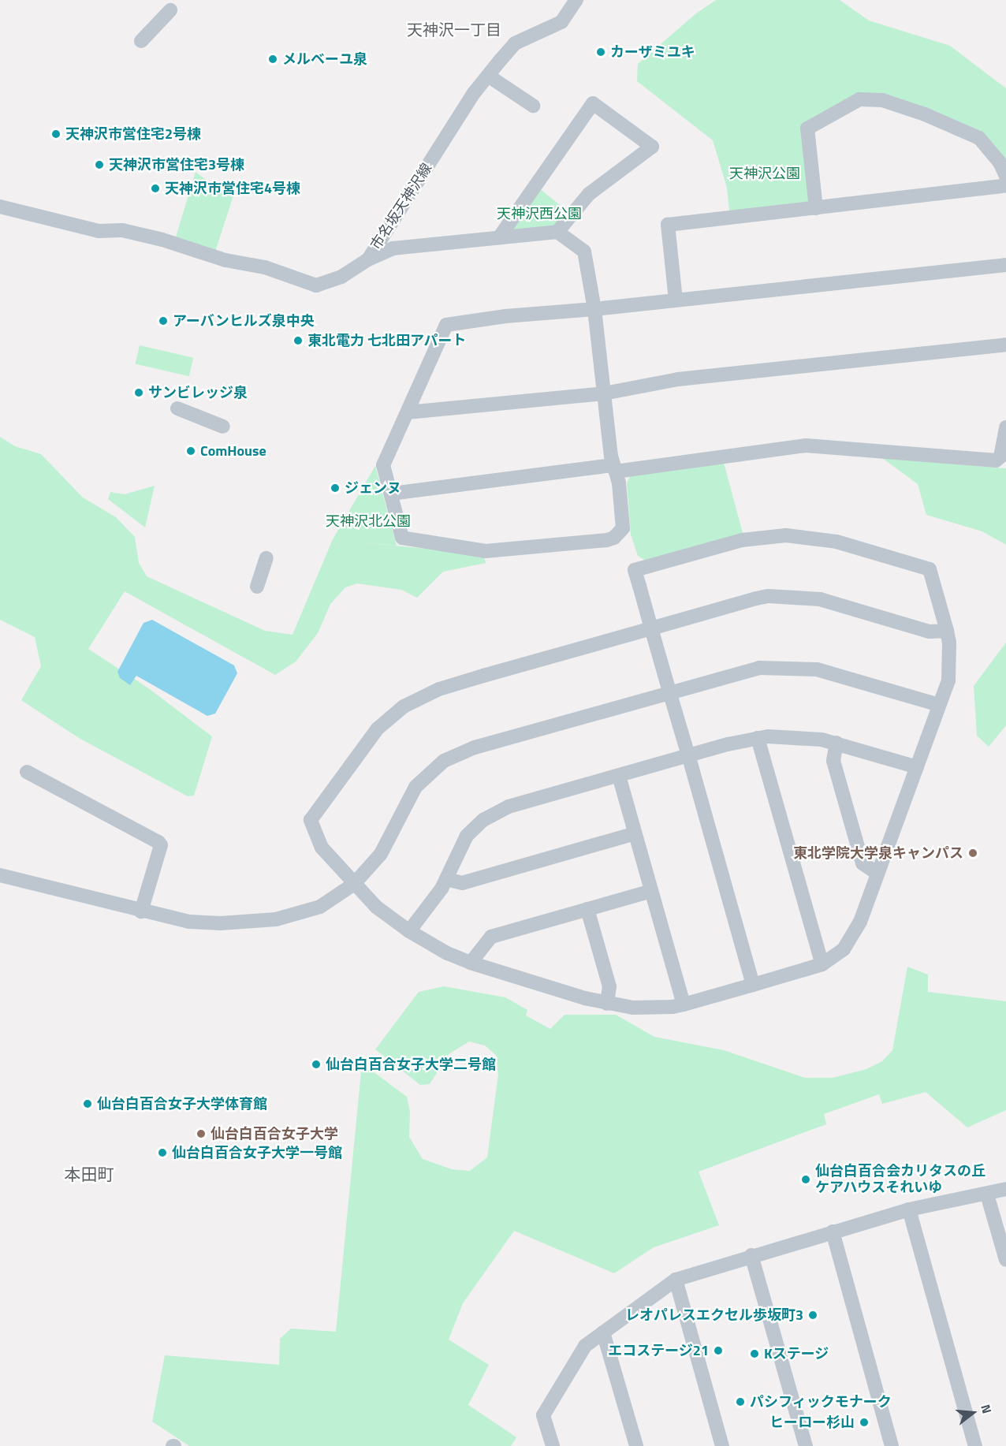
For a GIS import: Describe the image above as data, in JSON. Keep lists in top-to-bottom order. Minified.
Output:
{"streets":{"street":["市名坂天神沢線"]},"districts":["天神沢一丁目","本田町"],"parks":["天神沢公園","天神沢西公園","天神沢北公園"],"places":["カーザミユキ","メルベーユ泉","天神沢市営住宅2号棟","天神沢市営住宅3号棟","天神沢市営住宅4号棟","アーバンヒルズ泉中央","東北電力 七北田アパート","サンビレッジ泉","ComHouse","ジェンヌ","東北学院大学泉キャンパス","仙台白百合女子大学二号館","仙台白百合女子大学体育館","仙台白百合女子大学","仙台白百合女子大学一号館","仙台白百合会カリタスの丘 ケアハウスそれいゆ","レオパレスエクセル歩坂町3","エコステージ21","Kステージ","パシフィックモナーク","ヒーロー杉山"],"north":"right"}
